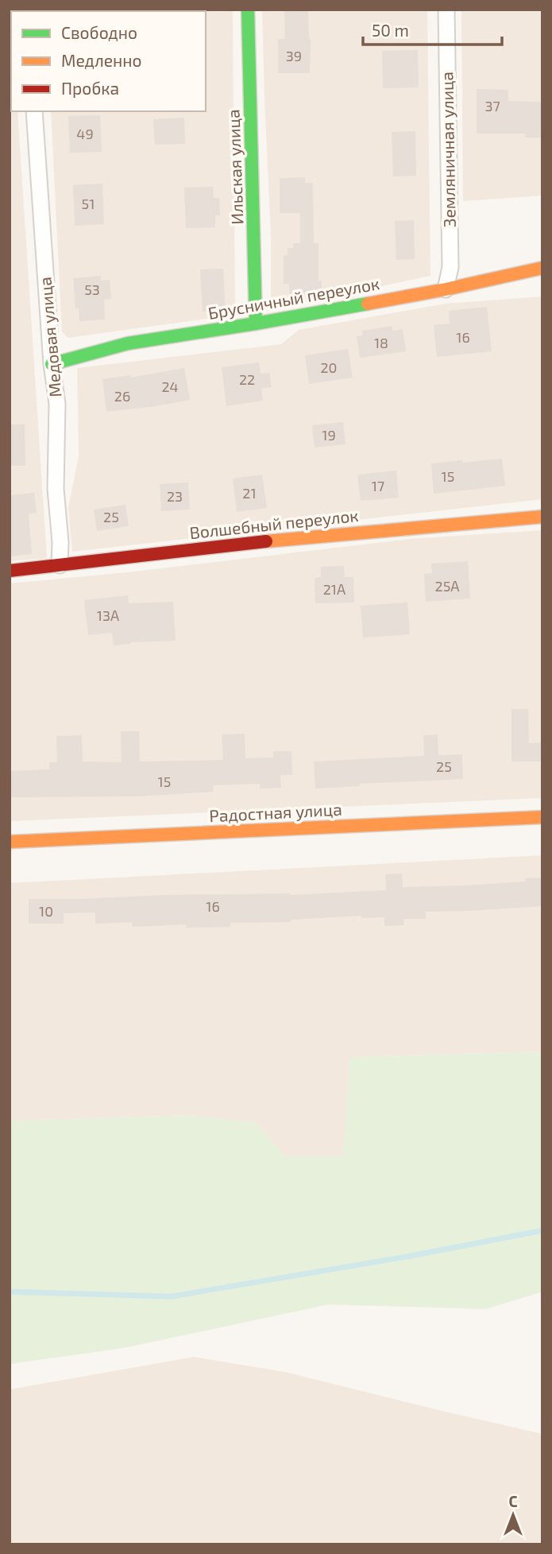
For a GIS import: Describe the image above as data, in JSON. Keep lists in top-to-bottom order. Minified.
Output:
{"streets":{"street":["Земляничная улица","Ильская улица","Брусничный переулок","Медовая улица","Волшебный переулок","Радостная улица"]},"crossings":[["Земляничная улица","Брусничный переулок"],["Ильская улица","Брусничный переулок"],["Брусничный переулок","Медовая улица"],["Медовая улица","Волшебный переулок"]],"house_numbers":["39","37","49","51","53","16","18","20","22","24","26","19","15","17","21","23","25","25А","21А","13А","25","15","16","10"],"legend":["Свободно","Медленно","Пробка"],"scale_bar":"50 m","north":"top"}
